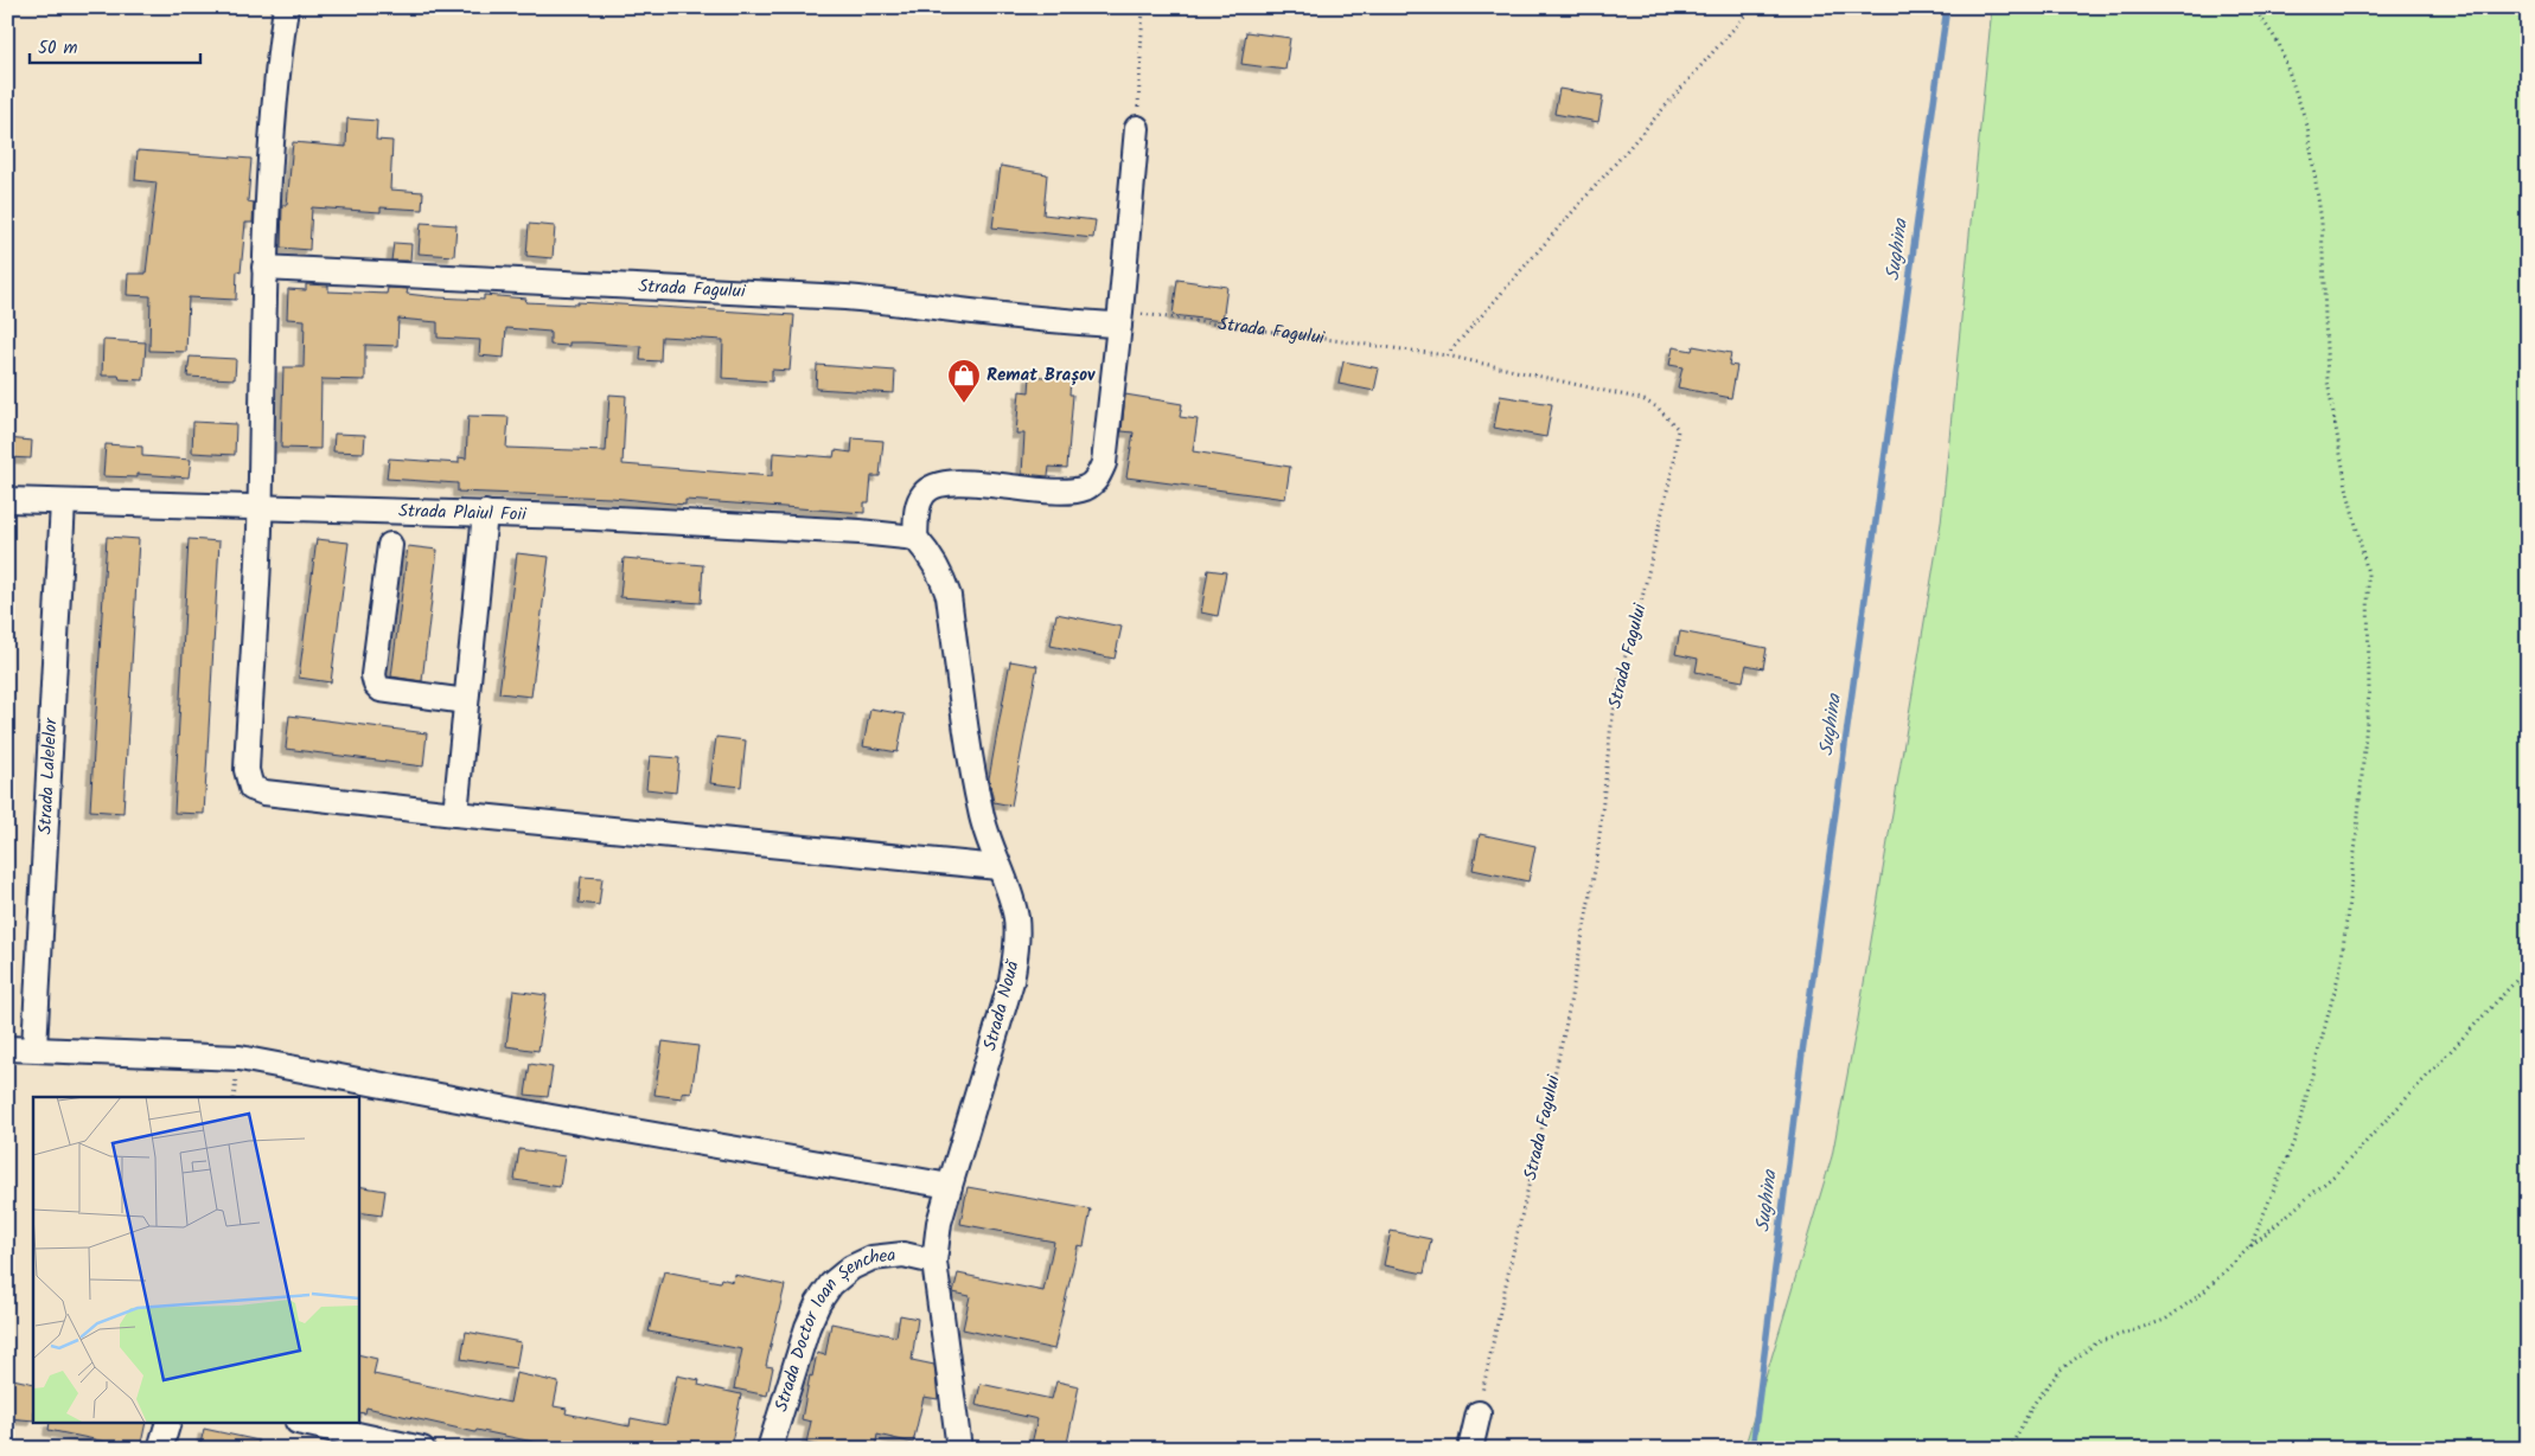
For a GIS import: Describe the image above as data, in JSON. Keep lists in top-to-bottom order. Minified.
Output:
{"streets":{"street":["Strada Fagului","Strada Plaiul Foii","Strada Lalelelor","Strada Nouă","Strada Doctor Ioan Șenchea"]},"crossings":[["Strada Plaiul Foii","Strada Lalelelor"],["Strada Plaiul Foii","Strada Nouă"],["Strada Nouă","Strada Doctor Ioan Șenchea"]],"water":["Sughina"],"places":{"shop":["Remat Brașov"]},"scale_bar":"50 m"}
